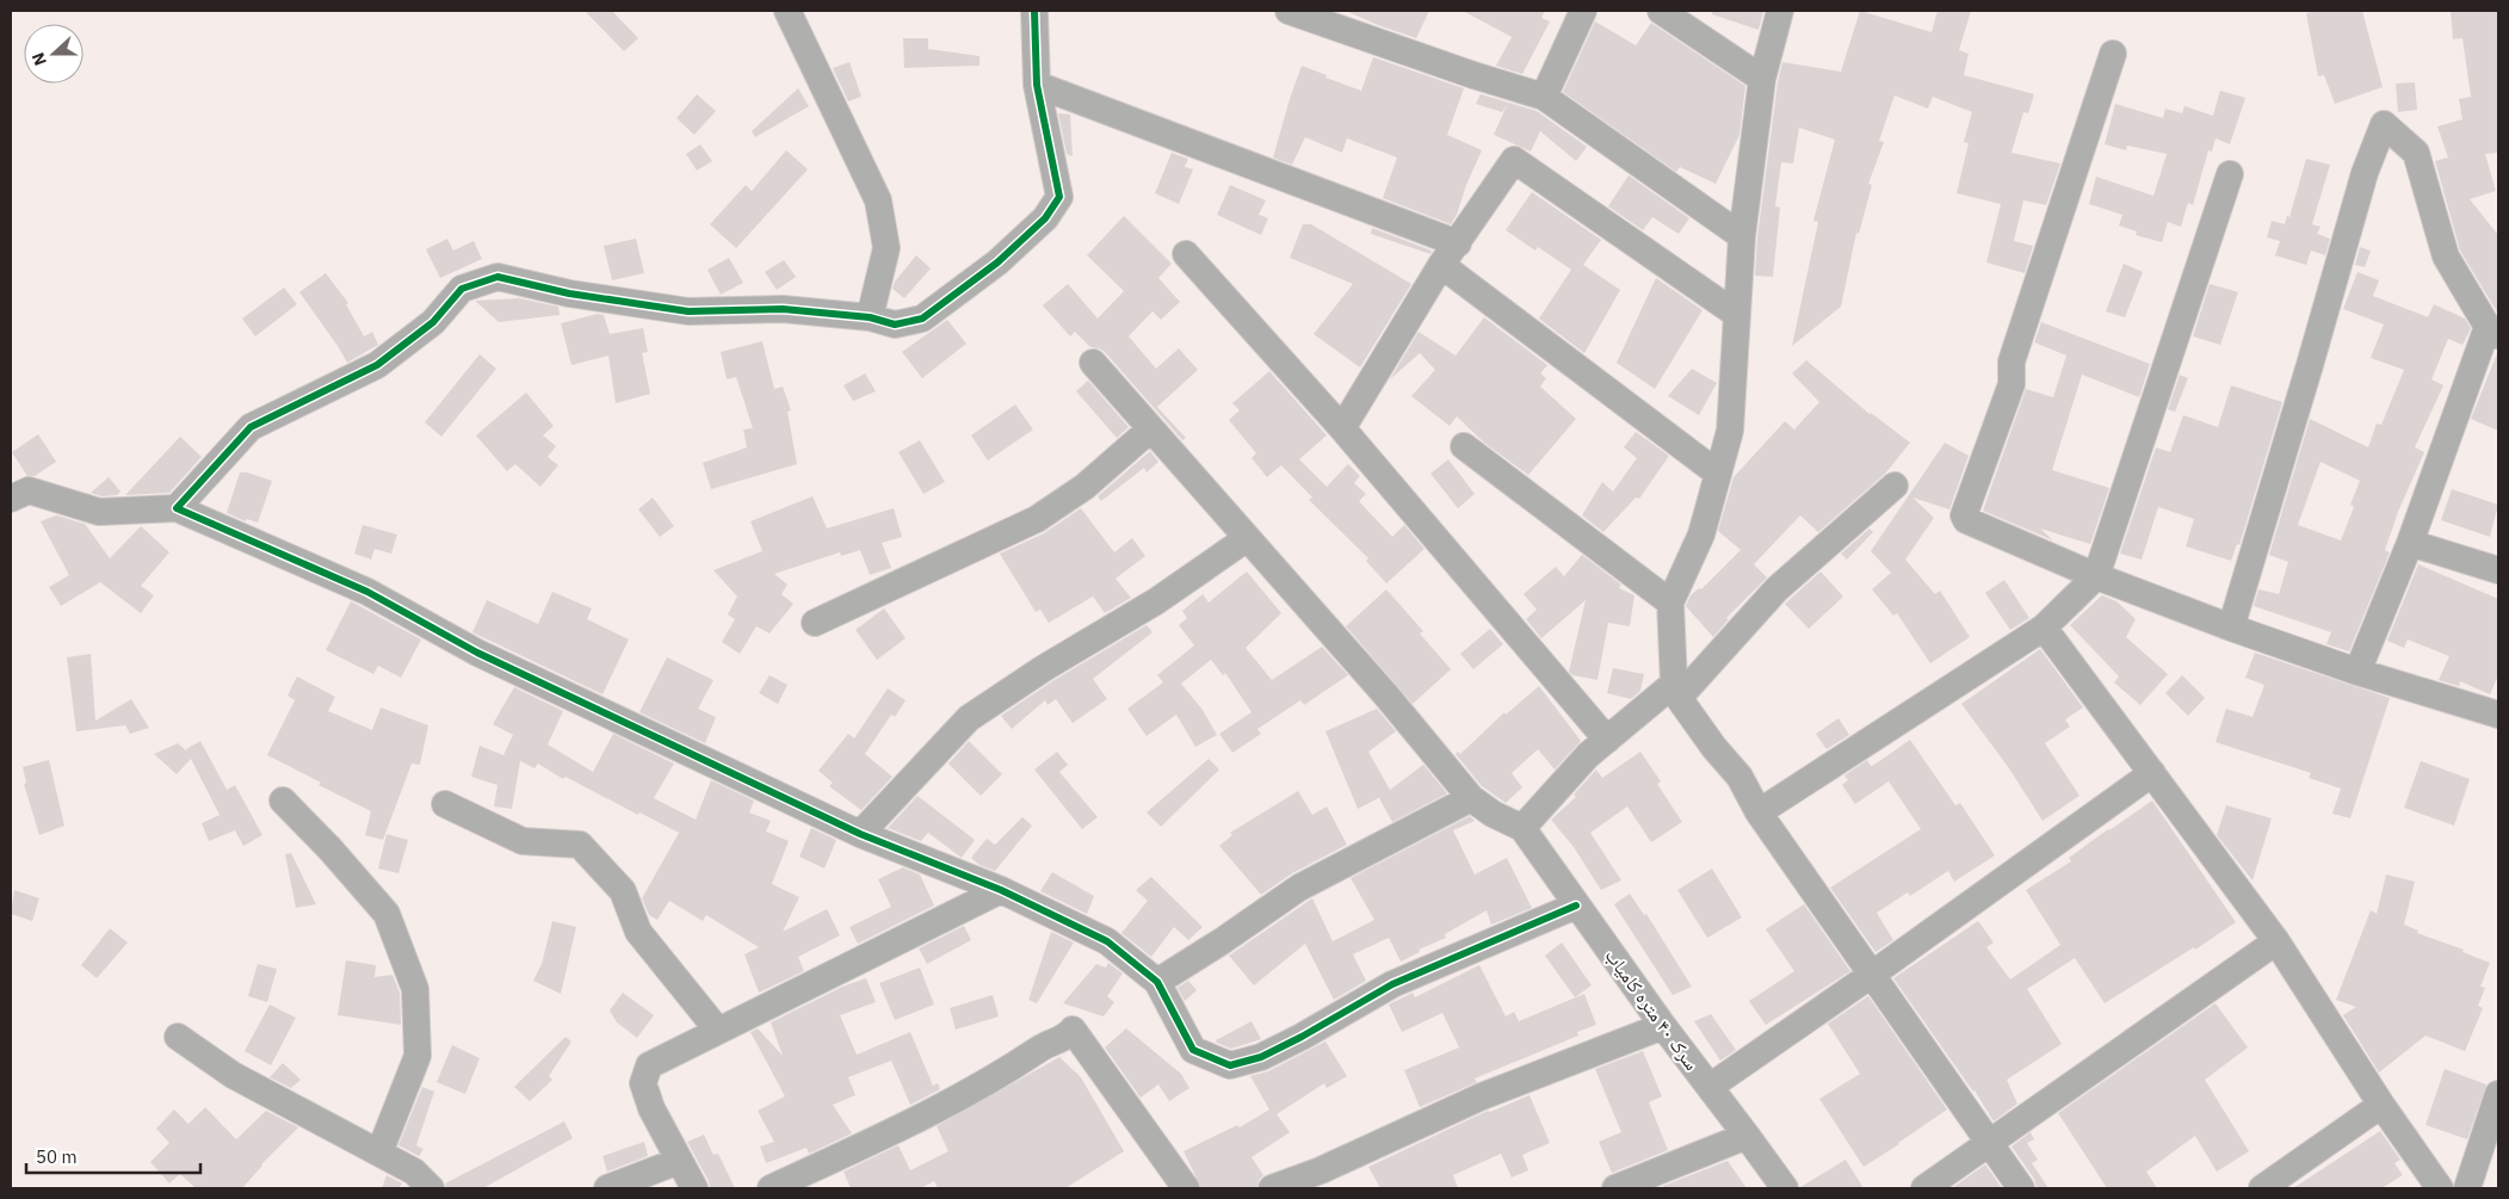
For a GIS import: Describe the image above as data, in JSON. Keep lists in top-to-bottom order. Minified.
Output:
{"streets":{"street":["سرک ۴۰ متره کامیاب"]},"scale_bar":"50 m","north":"left"}
